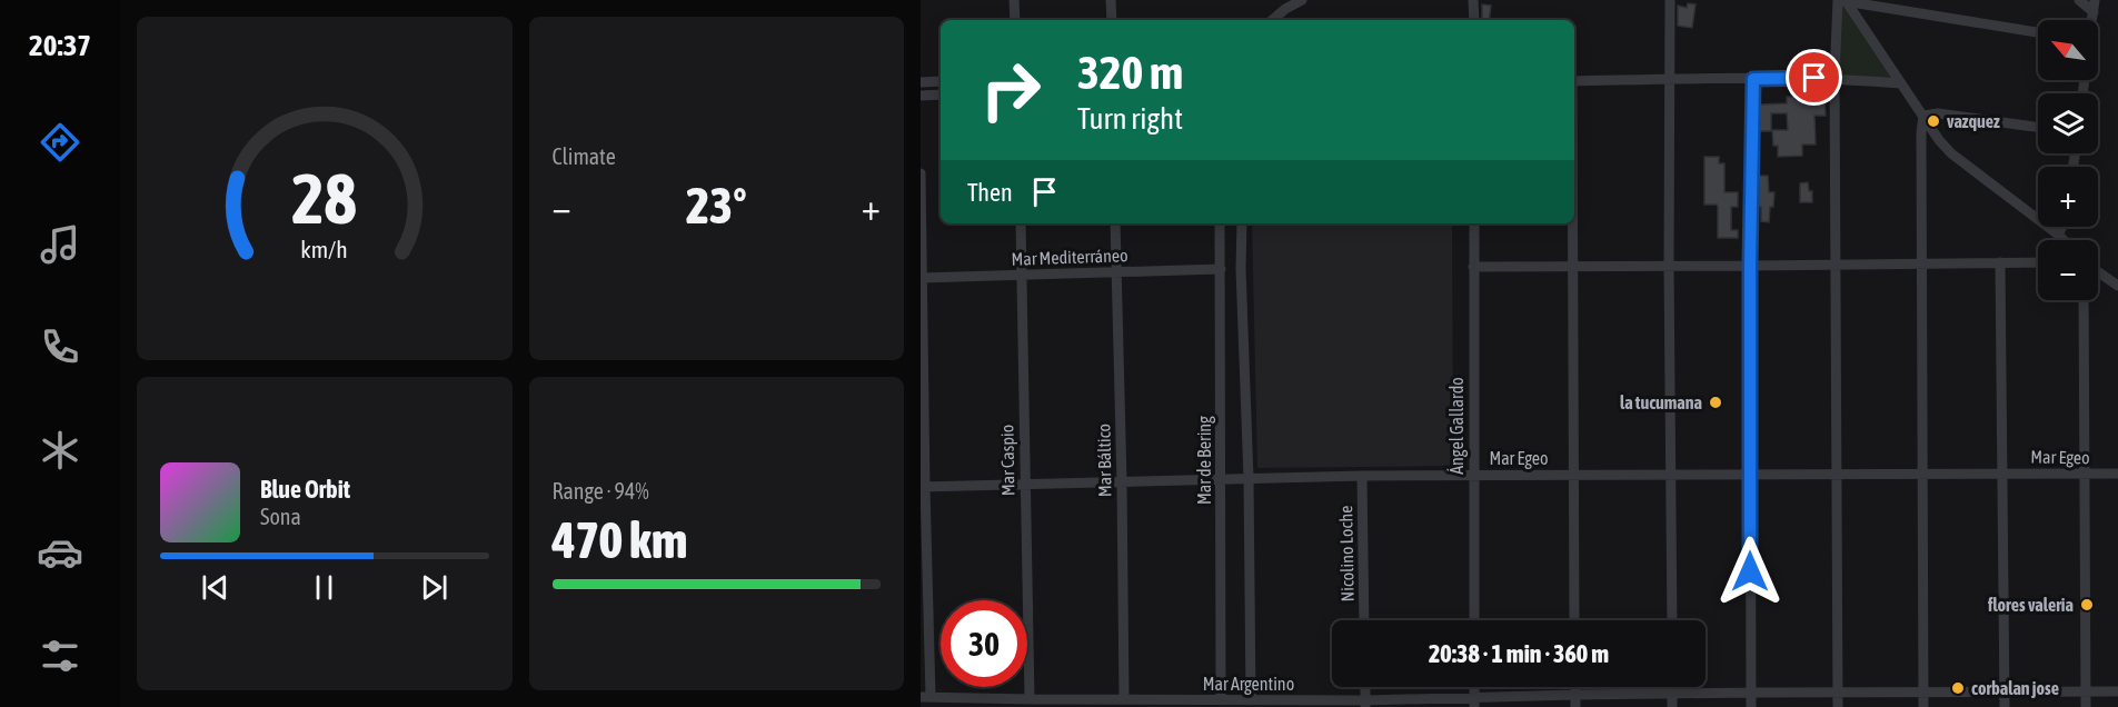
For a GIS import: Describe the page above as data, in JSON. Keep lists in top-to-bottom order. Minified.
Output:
{"streets":{"street":["Mar Mediterráneo","Ángel Gallardo","Mar Egeo","Mar Caspio","Mar Báltico","Mar de Bering","Nicolino Loche","Mar Argentino"]},"crossings":[["Mar Mediterráneo","Mar Caspio"],["Mar Mediterráneo","Mar Báltico"],["Mar Mediterráneo","Mar de Bering"],["Ángel Gallardo","Mar Egeo"],["Mar Egeo","Mar Caspio"],["Mar Egeo","Mar Báltico"],["Mar Egeo","Mar de Bering"],["Mar Egeo","Nicolino Loche"],["Mar Caspio","Mar Argentino"],["Mar Báltico","Mar Argentino"],["Mar de Bering","Mar Argentino"]],"places":["vazquez","la tucumana","flores valeria","corbalan jose"],"north":"top left","page":{"tabs":"20:37","tile":["Climate",["Range · 94%","470 km"]],"map_buttons":["+","−"],"turn":["320 m","Turn right"],"then":"Then","heat":["−","23°","+"],"song":["Blue Orbit","Sona"],"limit":"30","trip":"20:38 · 1 min · 360 m","gauge":["28","km/h"]}}
